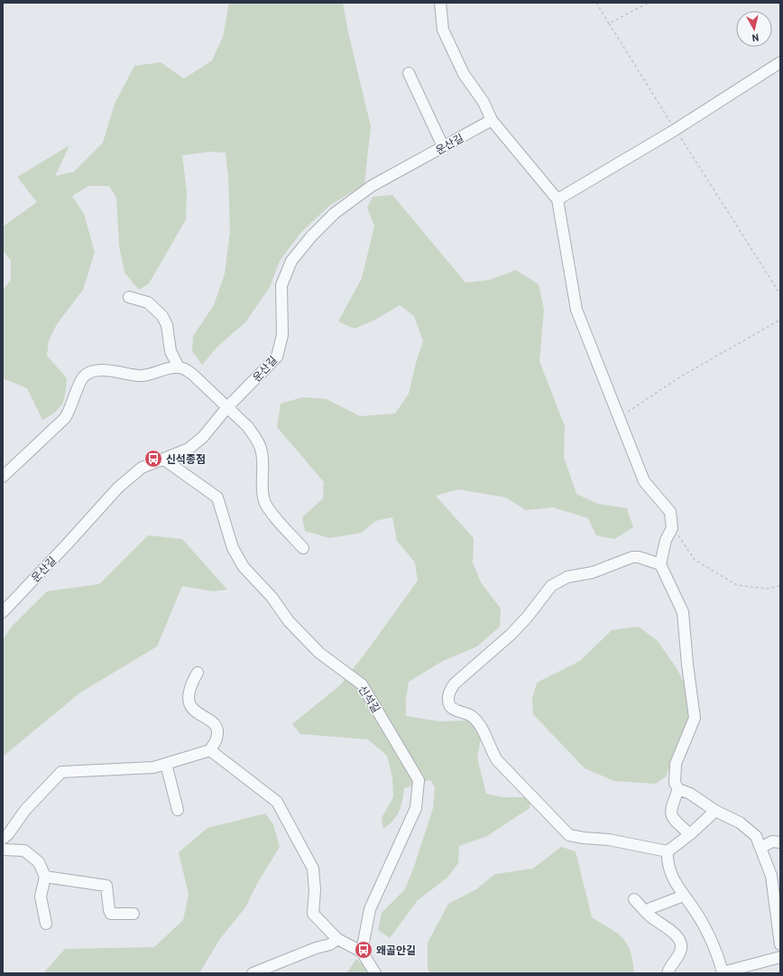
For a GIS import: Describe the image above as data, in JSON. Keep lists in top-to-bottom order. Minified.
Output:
{"streets":{"street":["운산길","신석길"]},"crossings":[["운산길","신석길"]],"places":{"bus stop":["신석종점","왜골안길"]},"north":"bottom"}
